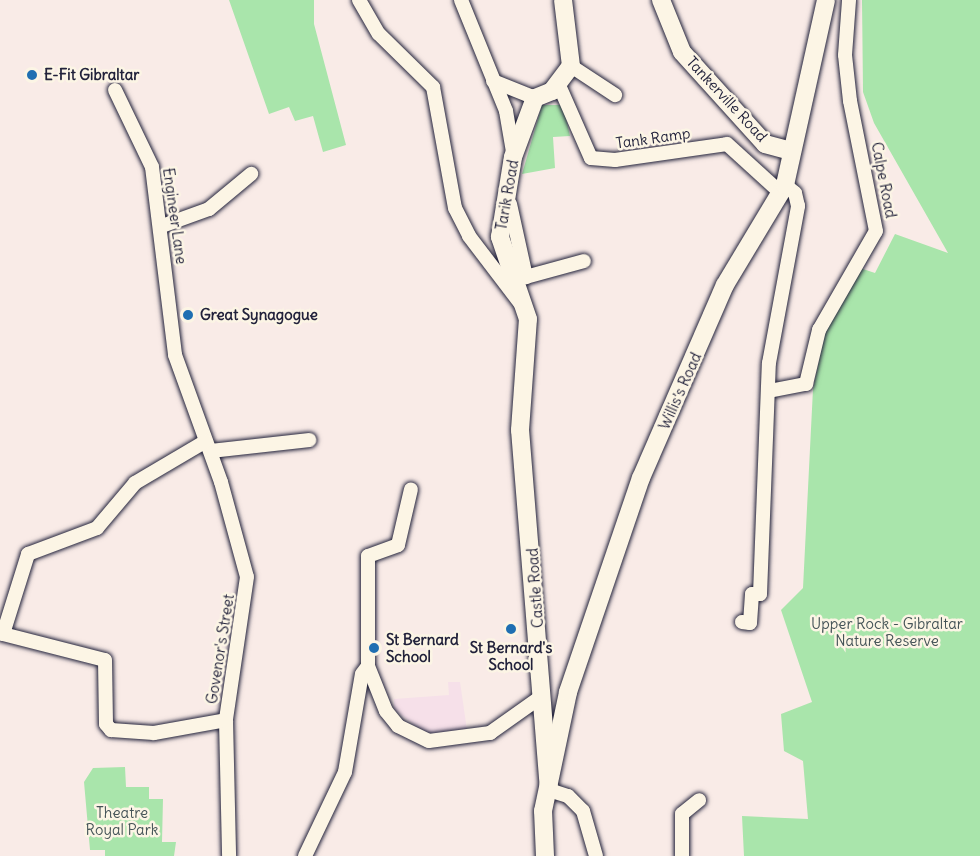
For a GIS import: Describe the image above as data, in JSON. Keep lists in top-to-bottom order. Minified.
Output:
{"streets":{"street":["Tankerville Road","Tank Ramp","Calpe Road","Tarik Road","Engineer Lane","Willis’s Road","Castle Road","Govenor's Street"]},"crossings":[["Tankerville Road","Willis’s Road"],["Tank Ramp","Willis’s Road"],["Tarik Road","Castle Road"],["Engineer Lane","Govenor's Street"],["Willis’s Road","Castle Road"]],"parks":["Upper Rock - Gibraltar Nature Reserve","Theatre Royal Park"],"places":["E-Fit Gibraltar","Great Synagogue","St Bernard's School","St Bernard School"]}
